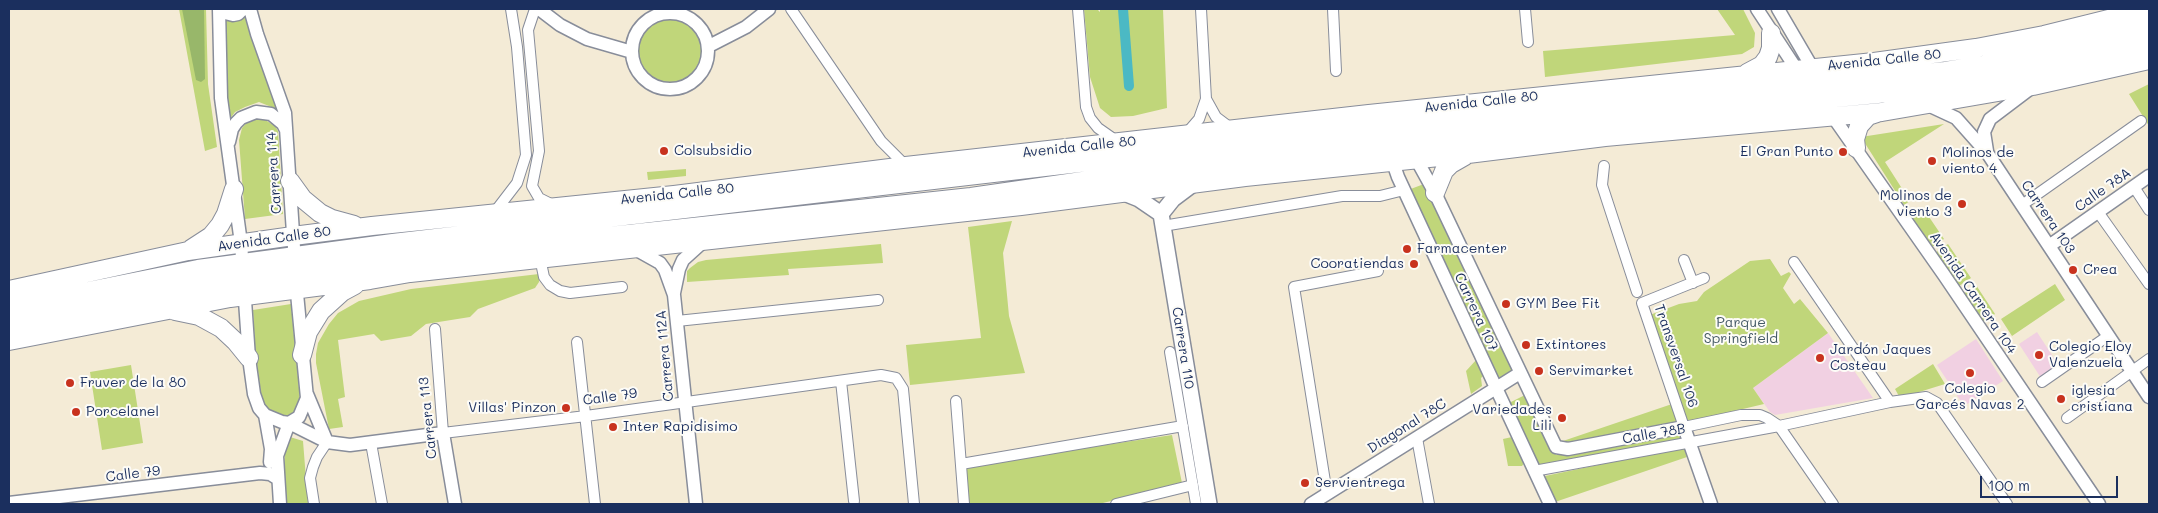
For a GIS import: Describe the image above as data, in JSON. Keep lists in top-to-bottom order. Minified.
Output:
{"streets":{"highway":["Avenida Calle 80"],"main road":["Carrera 110"],"street":["Carrera 114","Calle 78A","Carrera 103","Avenida Carrera 104","Carrera 107","Carrera 112A","Transversal 106","Calle 79","Carrera 113","Diagonal 78C","Calle 78B"]},"crossings":[["Avenida Calle 80","Carrera 114"],["Avenida Calle 80","Carrera 103"],["Avenida Calle 80","Avenida Carrera 104"],["Avenida Calle 80","Carrera 107"],["Avenida Calle 80","Carrera 112A"],["Carrera 114","Calle 79"],["Calle 78A","Carrera 103"],["Carrera 107","Diagonal 78C"],["Carrera 107","Calle 78B"],["Carrera 112A","Calle 79"],["Transversal 106","Calle 78B"],["Calle 79","Carrera 113"]],"parks":["Parque Springfield"],"places":["Colsubsidio","El Gran Punto","Molinos de viento 4","Molinos de viento 3","Farmacenter","Cooratiendas","Crea","GYM Bee Fit","Extintores","Colegio Eloy Valenzuela","Jardón Jaques Costeau","Servimarket","Colegio Garcés Navas 2","Fruver de la 80","iglesia cristiana","Villas' Pinzon","Porcelanel","Variedades Lili","Inter Rapidisimo","Servientrega"],"scale_bar":"100 m"}
